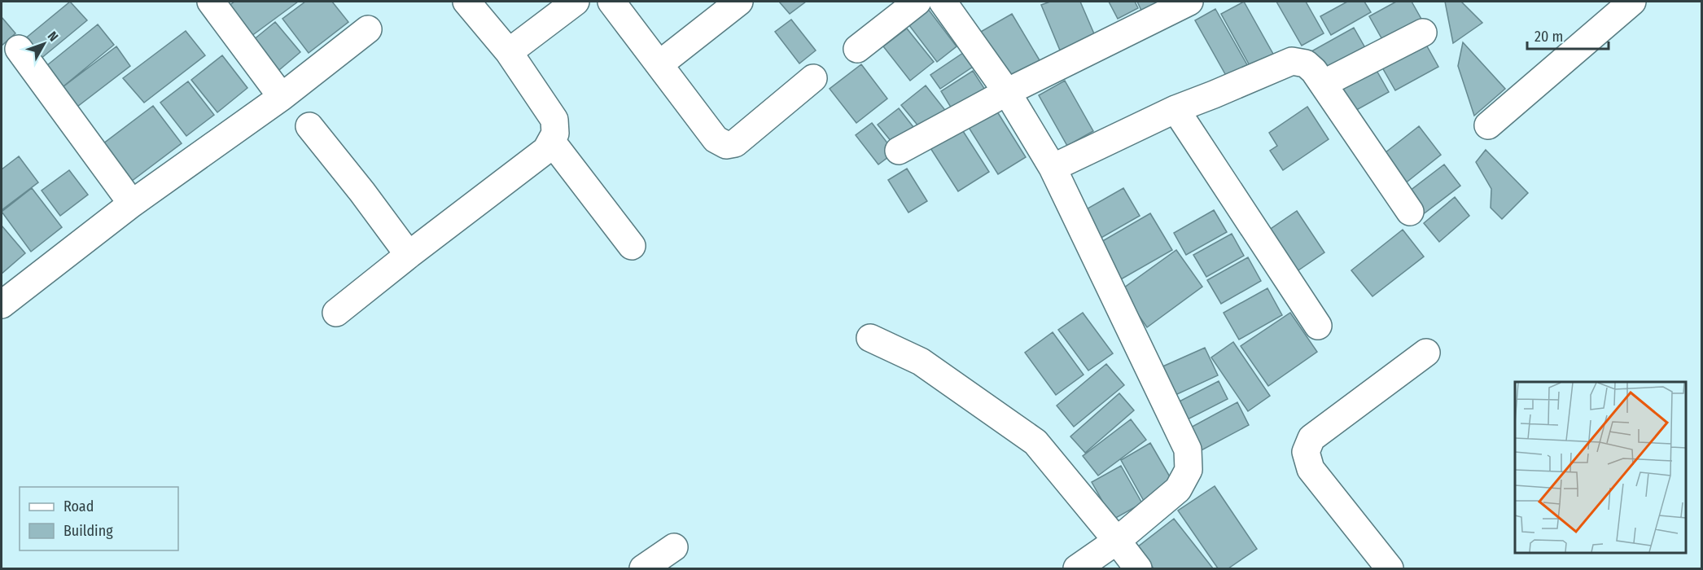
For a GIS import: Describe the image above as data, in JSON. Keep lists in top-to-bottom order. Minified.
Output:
{"legend":["Road","Building"],"scale_bar":"20 m","north":"top right"}
